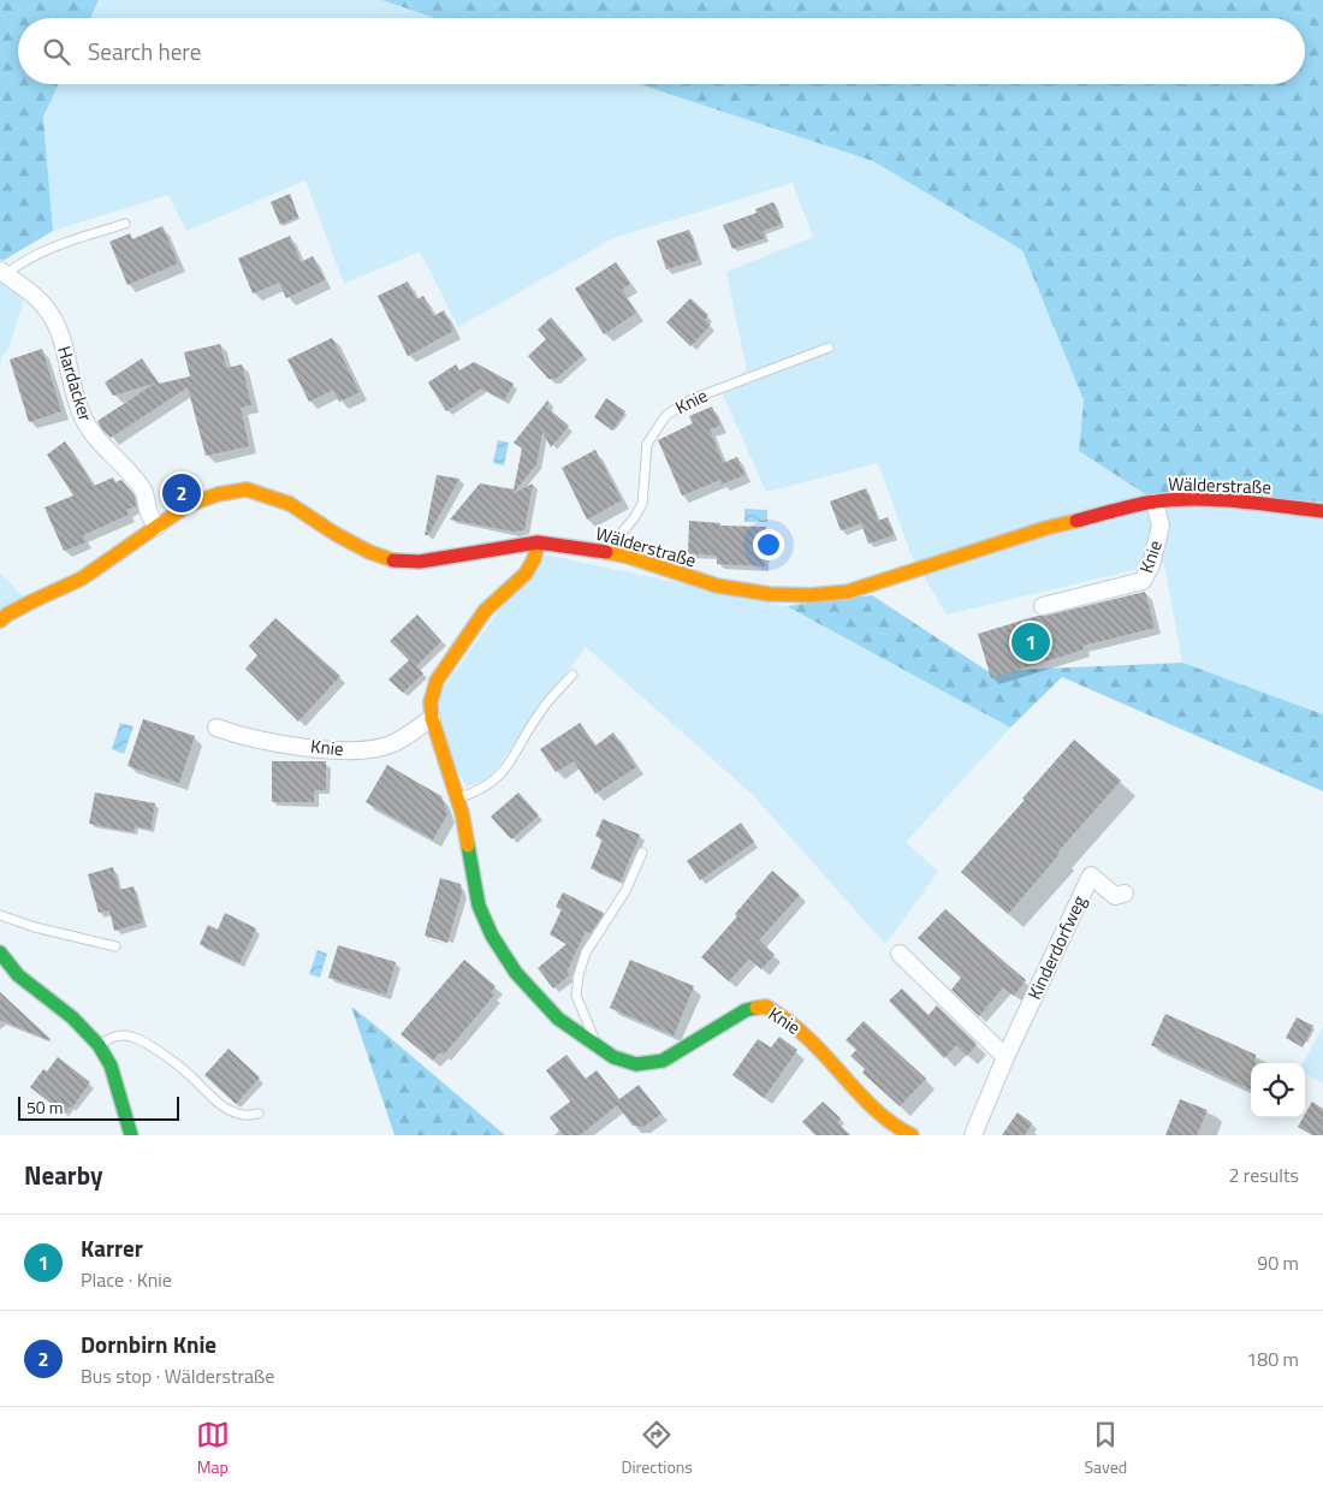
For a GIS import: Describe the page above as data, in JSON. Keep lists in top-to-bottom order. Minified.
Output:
{"streets":{"street":["Hardacker","Knie","Wälderstraße","Kinderdorfweg"]},"crossings":[["Hardacker","Wälderstraße"],["Knie","Wälderstraße"]],"scale_bar":"50 m","page":{"search":"Search here","pins":["2","1"],"scale":"50 m","heading":["Nearby","2 results"],"list":[{"mark":"1","name":"Karrer","note":"Place · Knie","value":"90 m"},{"mark":"2","name":"Dornbirn Knie","note":"Bus stop · Wälderstraße","value":"180 m"}],"nav":["Map","Directions","Saved"]}}
